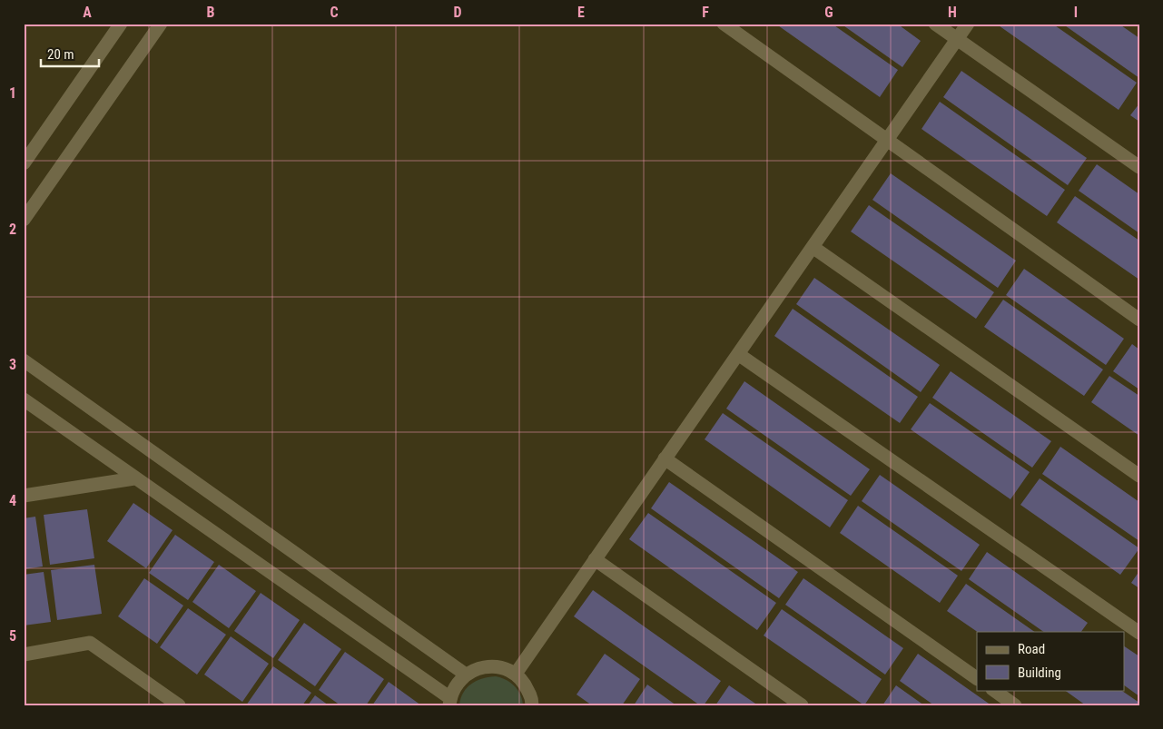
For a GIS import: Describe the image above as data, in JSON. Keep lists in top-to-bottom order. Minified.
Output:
{"legend":["Road","Building"],"scale_bar":"20 m","grid":{"columns":["A","B","C","D","E","F","G","H","I"],"rows":["1","2","3","4","5"]}}
